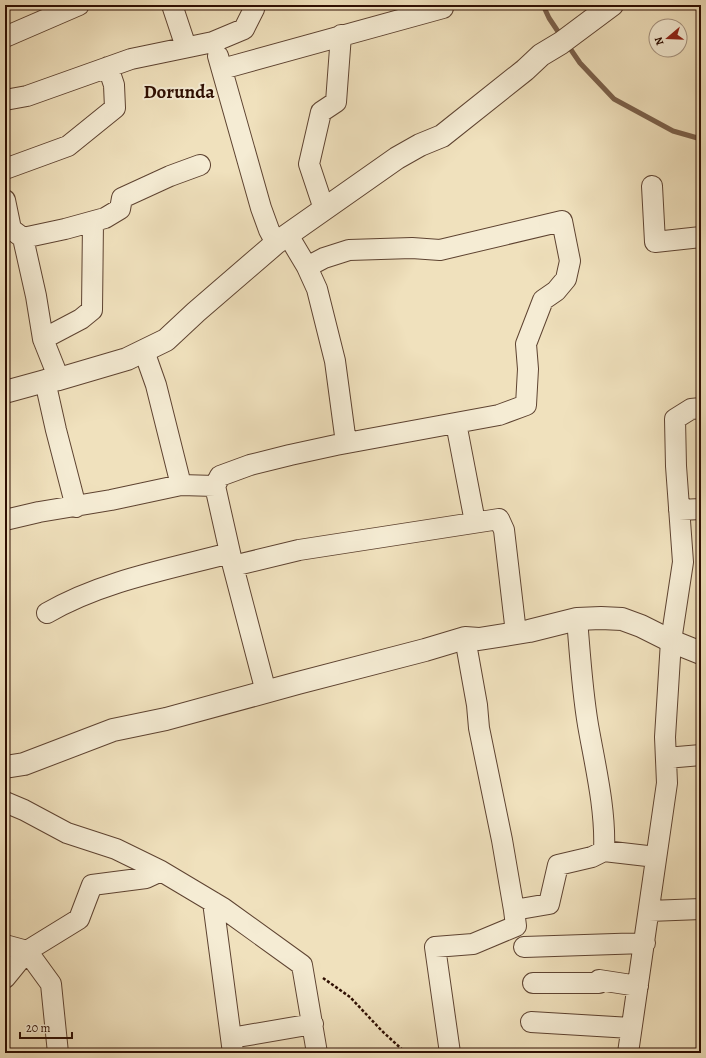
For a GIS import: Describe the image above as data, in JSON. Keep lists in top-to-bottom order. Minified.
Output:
{"districts":["Dorunda"],"scale_bar":"20 m","north":"left"}
